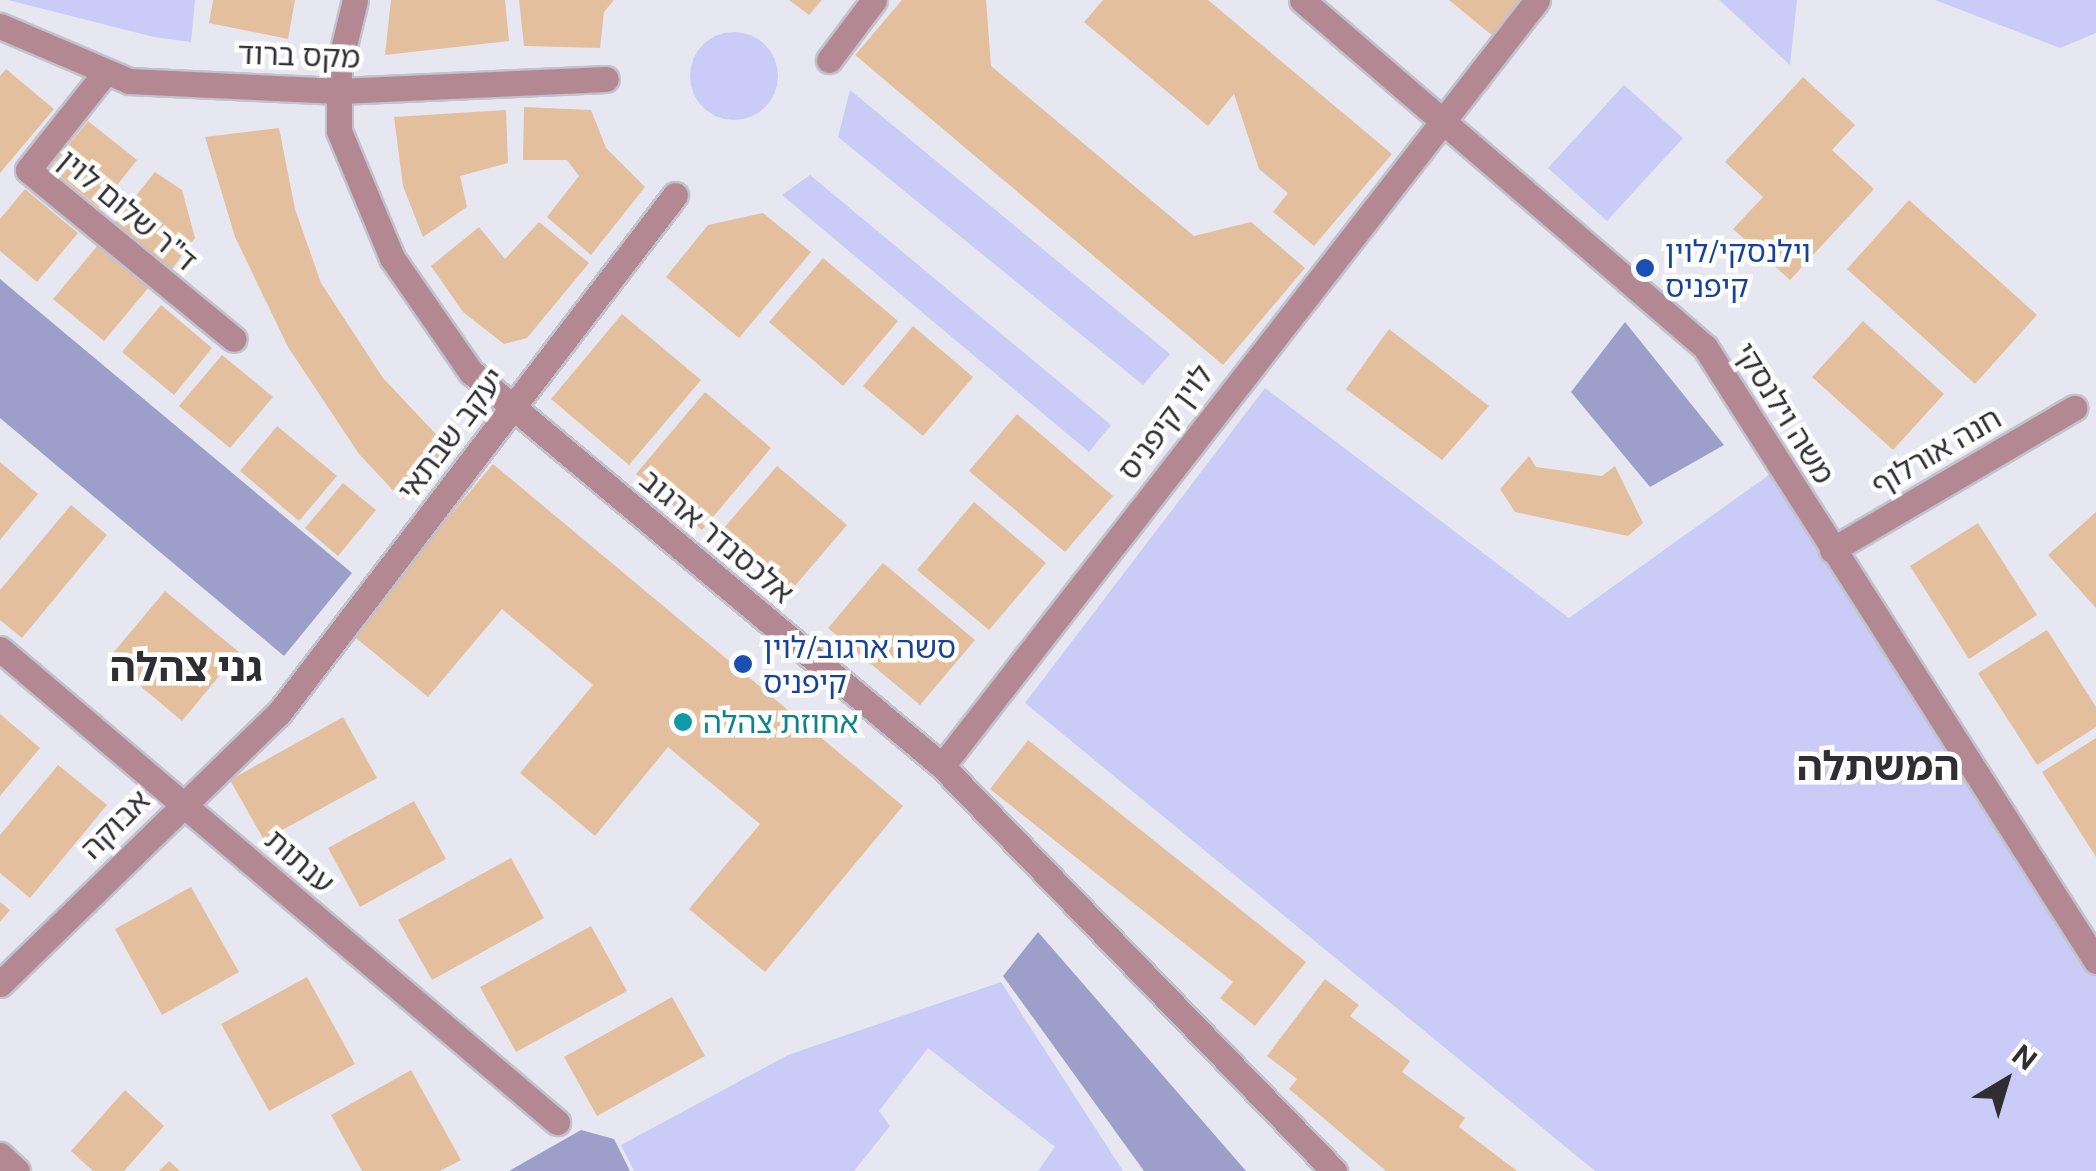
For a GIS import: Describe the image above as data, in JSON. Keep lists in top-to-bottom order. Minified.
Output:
{"streets":{"street":["מקס ברוד","ד\"ר שלום לוין","משה וילנסקי","לוין קיפניס","יעקב שבתאי","חנה אורלוף","אלכסנדר ארגוב","אבוקה","ענתות"]},"crossings":[["מקס ברוד","ד\"ר שלום לוין"],["מקס ברוד","אלכסנדר ארגוב"],["משה וילנסקי","לוין קיפניס"],["משה וילנסקי","חנה אורלוף"],["לוין קיפניס","אלכסנדר ארגוב"],["יעקב שבתאי","אלכסנדר ארגוב"],["יעקב שבתאי","אבוקה"],["אבוקה","ענתות"]],"districts":["גני צהלה","המשתלה"],"places":["וילנסקי/לוין קיפניס","סשה ארגוב/לוין קיפניס","אחוזת צהלה"],"north":"top right"}
